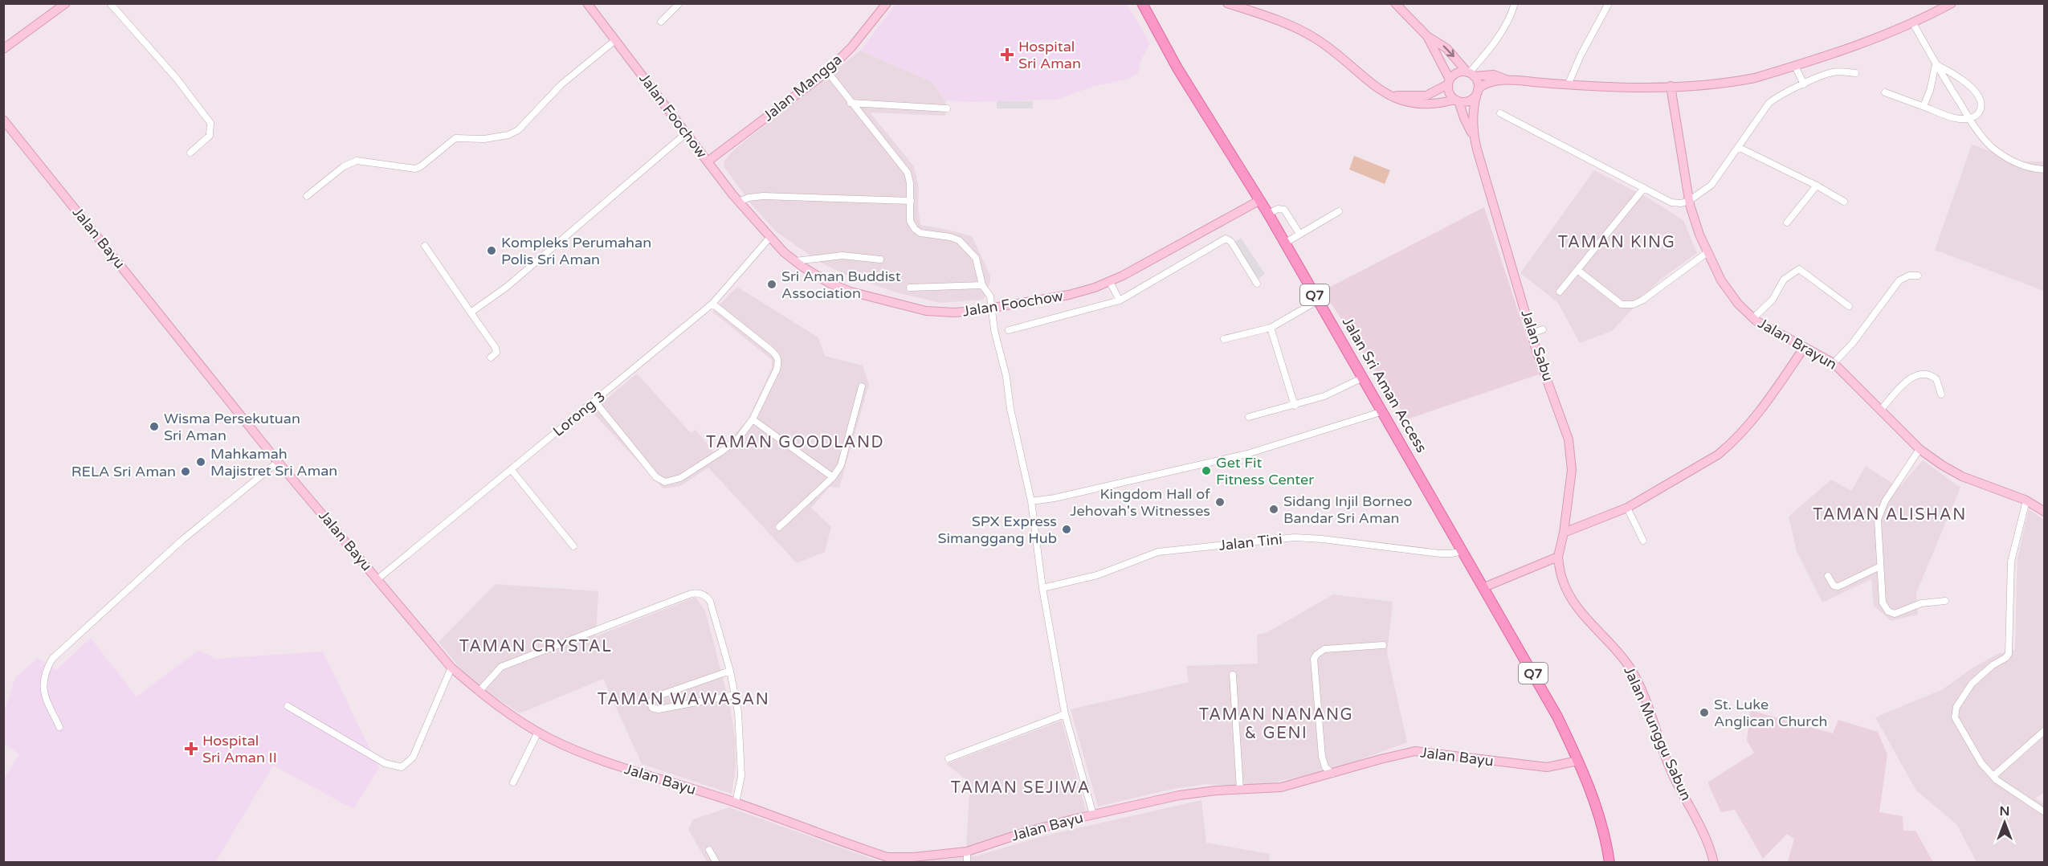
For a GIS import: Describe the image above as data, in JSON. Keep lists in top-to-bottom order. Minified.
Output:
{"streets":{"main road":["Q7","Jalan Sri Aman Access"],"street":["Jalan Mangga","Jalan Foochow","Jalan Bayu","Jalan Brayun","Jalan Sabu","Lorong 3","Jalan Tini","Jalan Munggu Sabun"]},"crossings":[["Jalan Mangga","Jalan Foochow"],["Jalan Foochow","Jalan Sri Aman Access"],["Jalan Foochow","Lorong 3"],["Jalan Bayu","Q7"],["Jalan Bayu","Jalan Sri Aman Access"],["Jalan Bayu","Lorong 3"],["Q7","Jalan Sri Aman Access"],["Jalan Sabu","Jalan Munggu Sabun"],["Jalan Sri Aman Access","Jalan Tini"]],"districts":["TAMAN KING","TAMAN GOODLAND","TAMAN ALISHAN","TAMAN CRYSTAL","TAMAN WAWASAN","TAMAN NANANG & GENI","TAMAN SEJIWA"],"places":{"health":["Hospital Sri Aman","Hospital Sri Aman II"],"other":["Kompleks Perumahan Polis Sri Aman","Sri Aman Buddist Association","Wisma Persekutuan Sri Aman","Mahkamah Majistret Sri Aman","Get Fit Fitness Center","RELA Sri Aman","Kingdom Hall of Jehovah's Witnesses","Sidang Injil Borneo Bandar Sri Aman","SPX Express Simanggang Hub","St. Luke Anglican Church"]},"north":"top"}
